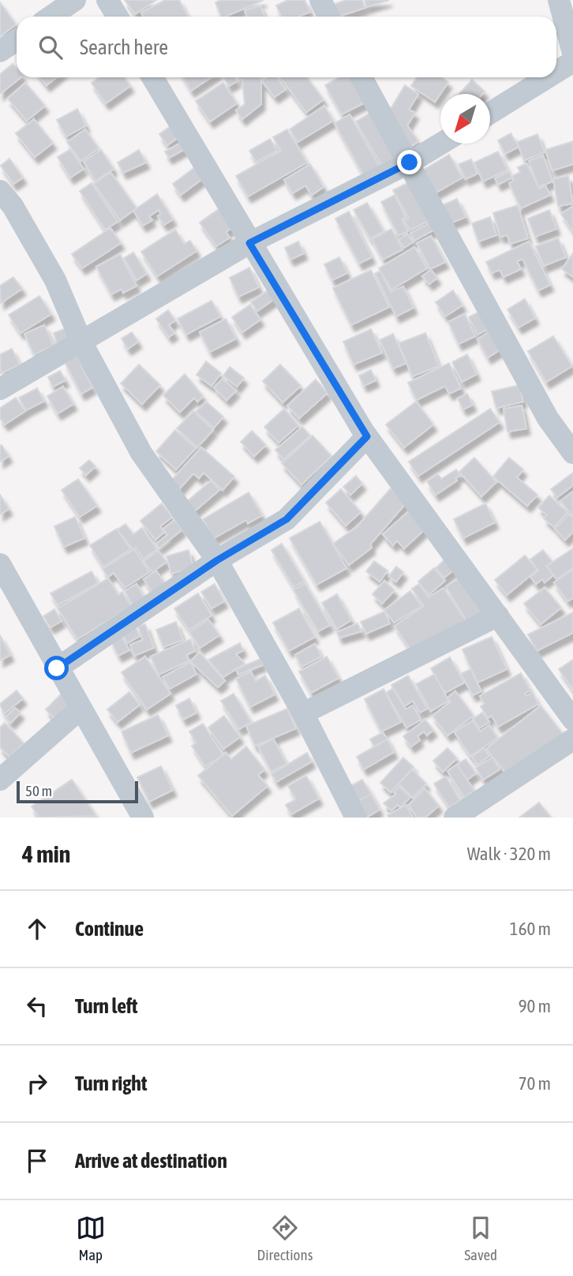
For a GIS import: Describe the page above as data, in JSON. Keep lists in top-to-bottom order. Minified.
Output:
{"scale_bar":"50 m","north":"bottom left","page":{"search":"Search here","scale":"50 m","heading":["4 min","Walk · 320 m"],"list":[["Continue","160 m"],["Turn left","90 m"],["Turn right","70 m"],"Arrive at destination"],"nav":["Map","Directions","Saved"]}}
